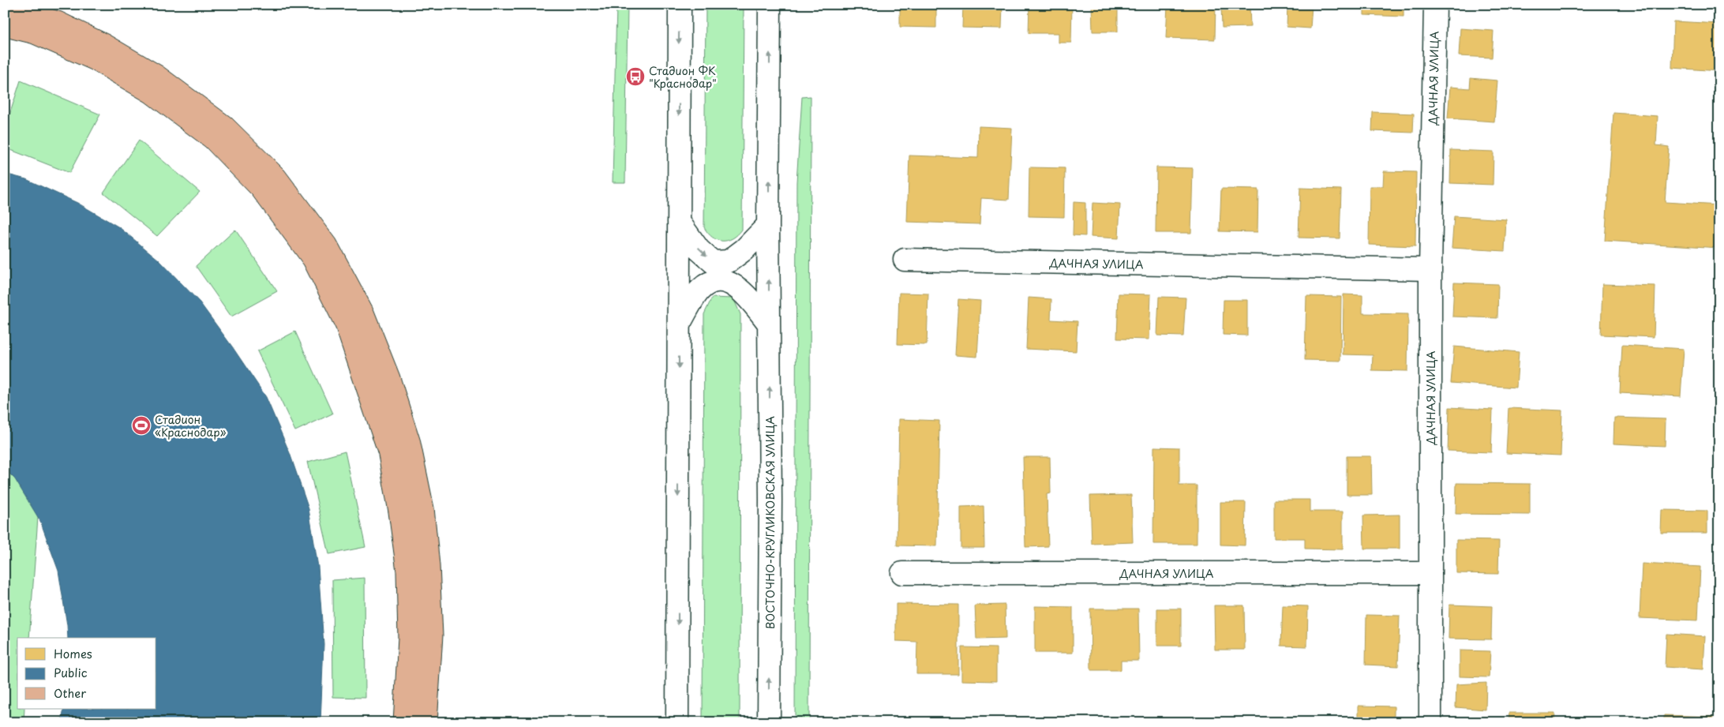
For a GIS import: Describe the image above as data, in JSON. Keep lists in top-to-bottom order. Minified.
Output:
{"streets":{"street":["ДАЧНАЯ УЛИЦА","ВОСТОЧНО-КРУГЛИКОВСКАЯ УЛИЦА"]},"places":{"bus stop":["Стадион ФК \"Краснодар\""],"sports":["Стадион «Краснодар»"]},"legend":["Homes","Public","Other"]}
